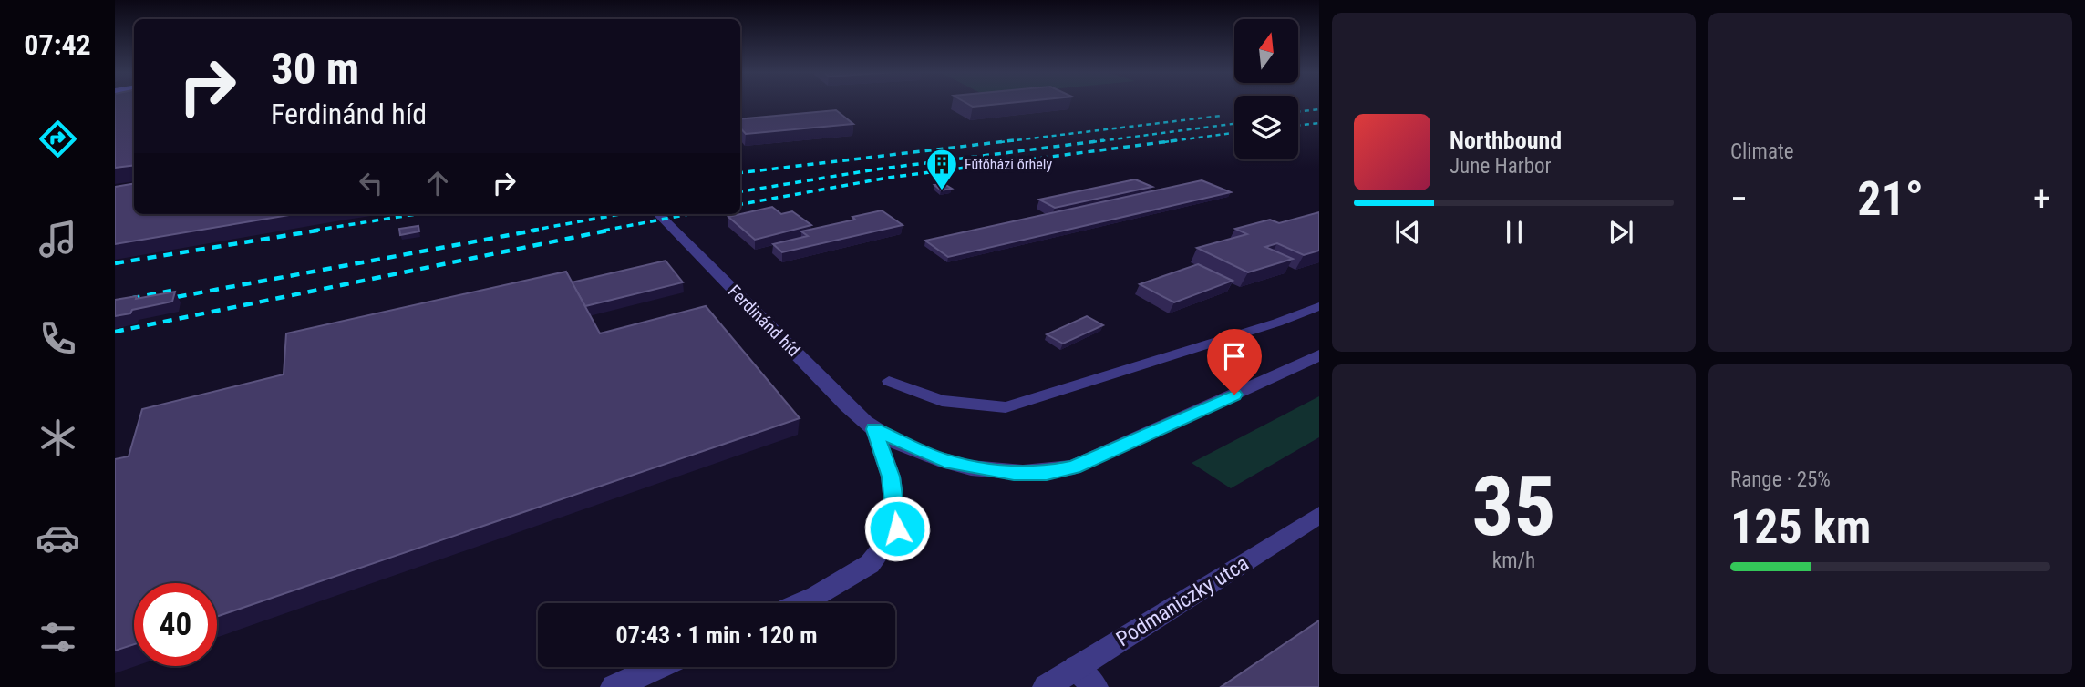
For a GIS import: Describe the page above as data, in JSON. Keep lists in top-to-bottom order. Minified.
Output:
{"streets":{"street":["Ferdinánd híd","Podmaniczky utca"]},"places":{"building":["Fűtőházi őrhely"]},"north":"top","page":{"tabs":"07:42","tile":["Climate",["35","km/h"],["Range · 25%","125 km"]],"turn":["30 m","Ferdinánd híd"],"song":["Northbound","June Harbor"],"heat":["−","21°","+"],"limit":"40","trip":"07:43 · 1 min · 120 m"}}
